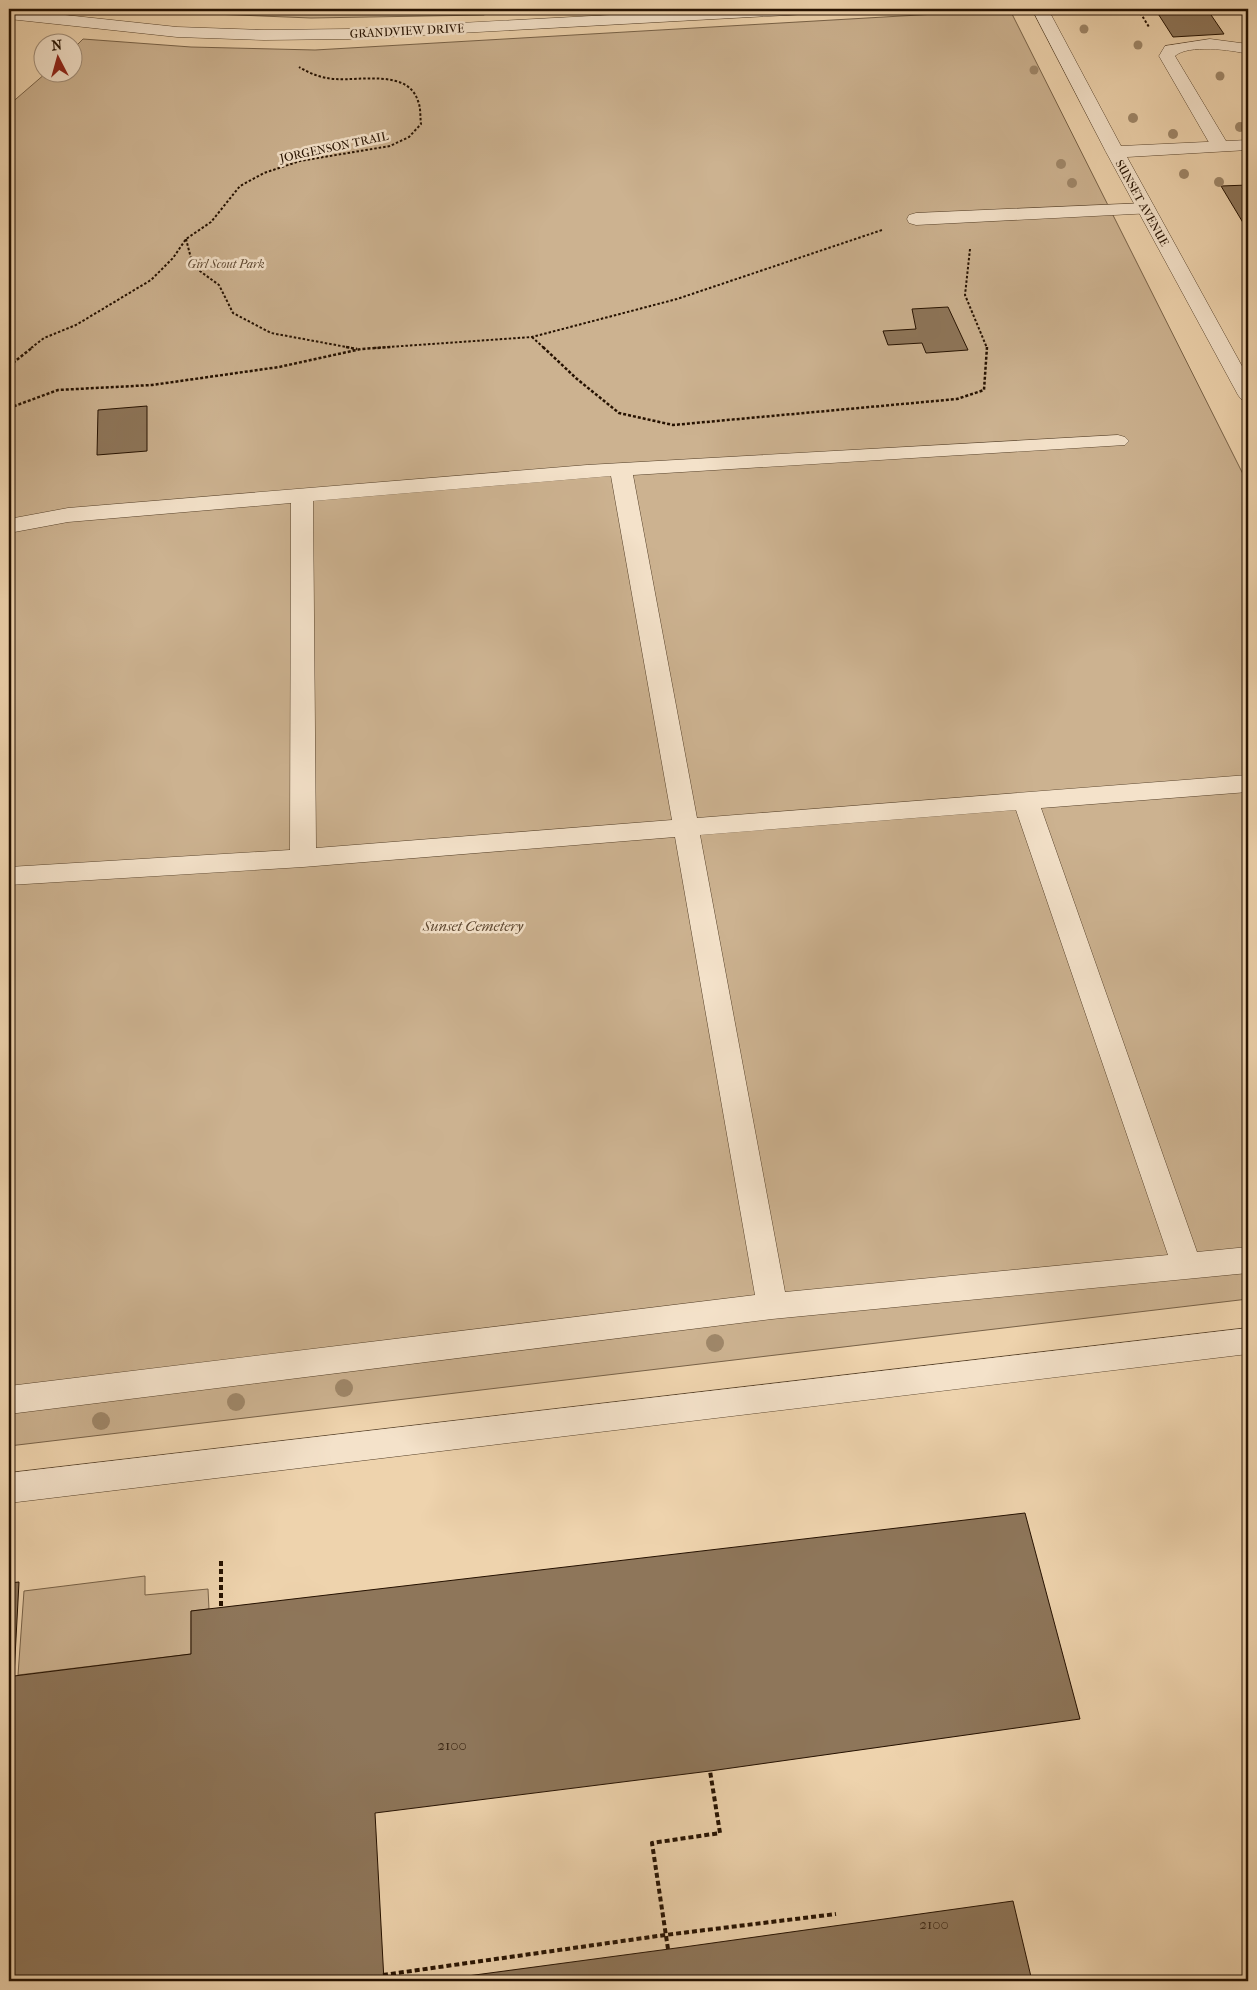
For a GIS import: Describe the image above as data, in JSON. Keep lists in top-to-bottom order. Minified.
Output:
{"streets":{"street":["GRANDVIEW DRIVE","SUNSET AVENUE"],"path":["JORGENSON TRAIL"]},"parks":["Girl Scout Park","Sunset Cemetery"],"house_numbers":["2100","2100"],"north":"top"}
